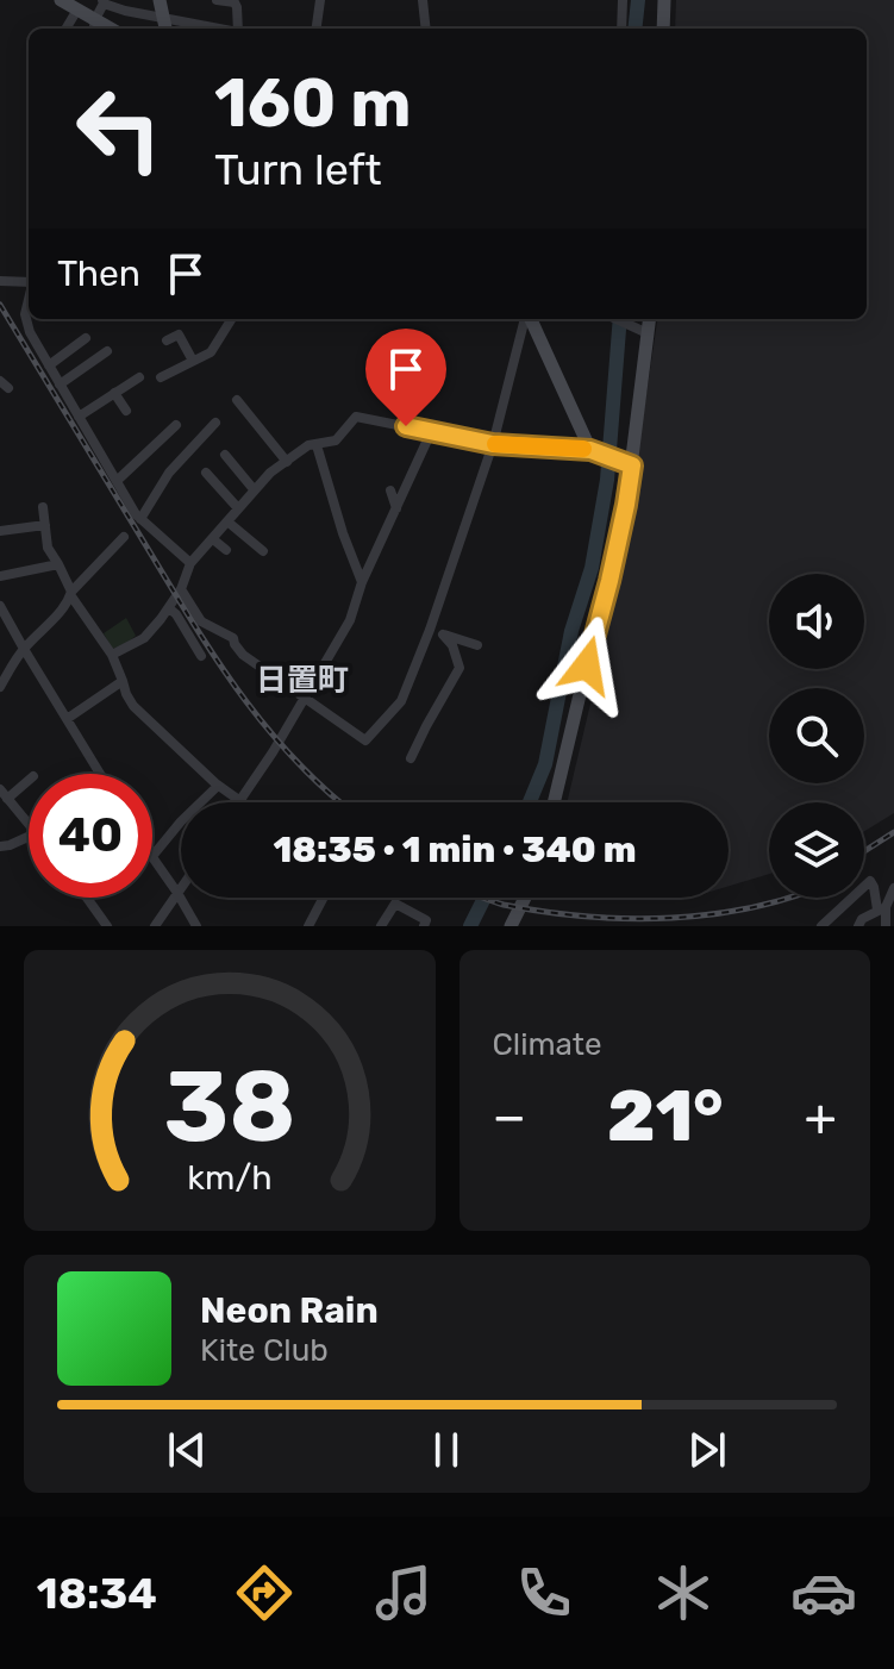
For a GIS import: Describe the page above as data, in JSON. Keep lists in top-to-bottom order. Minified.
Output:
{"districts":["日置町"],"page":{"turn":["160 m","Turn left"],"then":"Then","limit":"40","trip":"18:35 · 1 min · 340 m","tile":"Climate","heat":["−","21°","+"],"song":["Neon Rain","Kite Club"],"tabs":"18:34","gauge":["38","km/h"]}}
